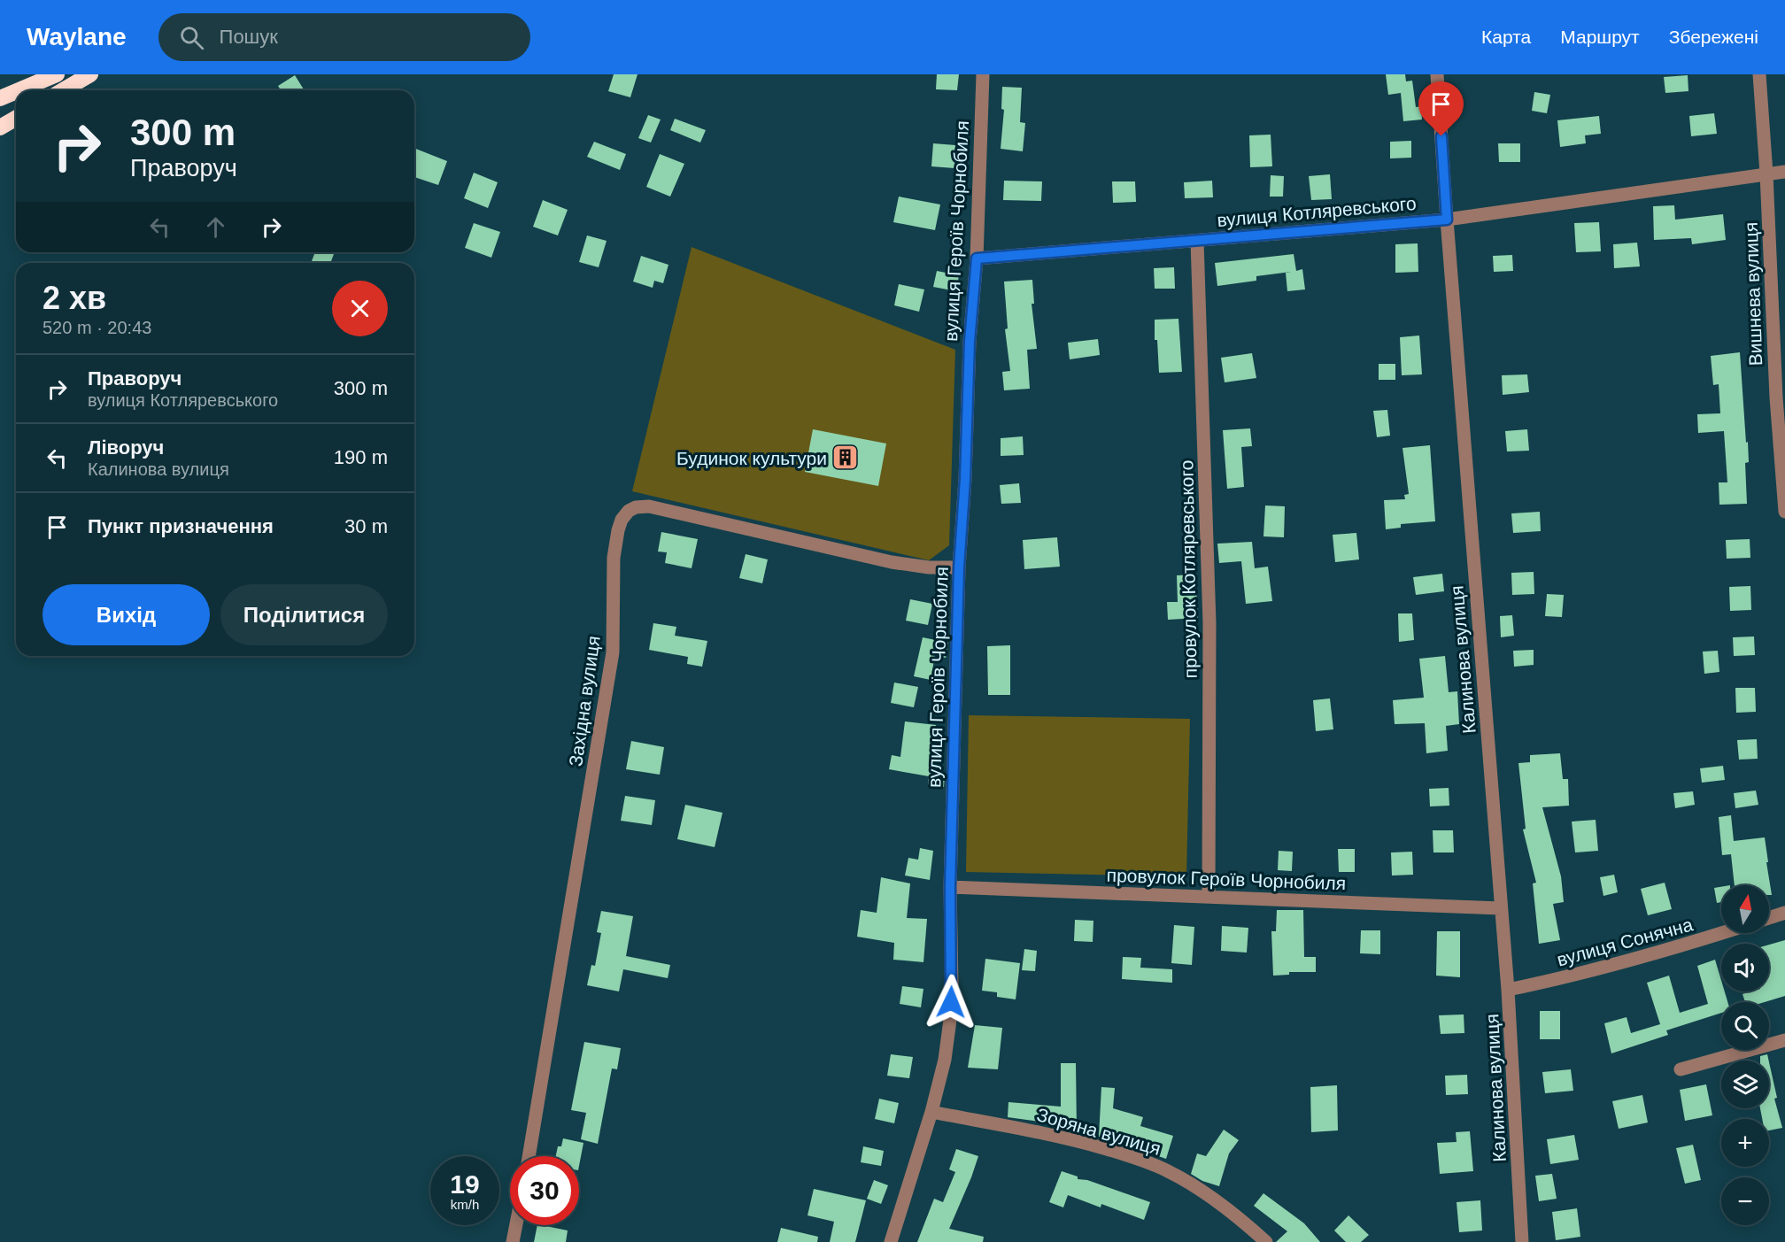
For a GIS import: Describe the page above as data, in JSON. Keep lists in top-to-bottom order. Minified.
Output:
{"streets":{"street":["вулиця Котляревського","вулиця Героїв Чорнобиля","Вишнева вулиця","провулок Котляревського","Калинова вулиця","Західна вулиця","провулок Героїв Чорнобиля","вулиця Сонячна","Зоряна вулиця"]},"crossings":[["вулиця Котляревського","вулиця Героїв Чорнобиля"],["вулиця Котляревського","Вишнева вулиця"],["вулиця Котляревського","провулок Котляревського"],["вулиця Котляревського","Калинова вулиця"],["вулиця Героїв Чорнобиля","Західна вулиця"],["вулиця Героїв Чорнобиля","провулок Героїв Чорнобиля"],["вулиця Героїв Чорнобиля","Зоряна вулиця"],["провулок Котляревського","провулок Героїв Чорнобиля"],["Калинова вулиця","провулок Героїв Чорнобиля"],["Калинова вулиця","вулиця Сонячна"]],"places":{"building":["Будинок культури"]},"north":"top","page":{"header":"Waylane","search":"Пошук","nav":["Карта","Маршрут","Збережені"],"turn":["300 m","Праворуч"],"heading":["2 хв","520 m · 20:43"],"list":[{"name":"Праворуч","note":"вулиця Котляревського","value":"300 m"},{"name":"Ліворуч","note":"Калинова вулиця","value":"190 m"},{"name":"Пункт призначення","value":"30 m"}],"buttons":["Вихід","Поділитися"],"map_buttons":["+","−"],"speed":"19 km/h","limit":"30"}}
